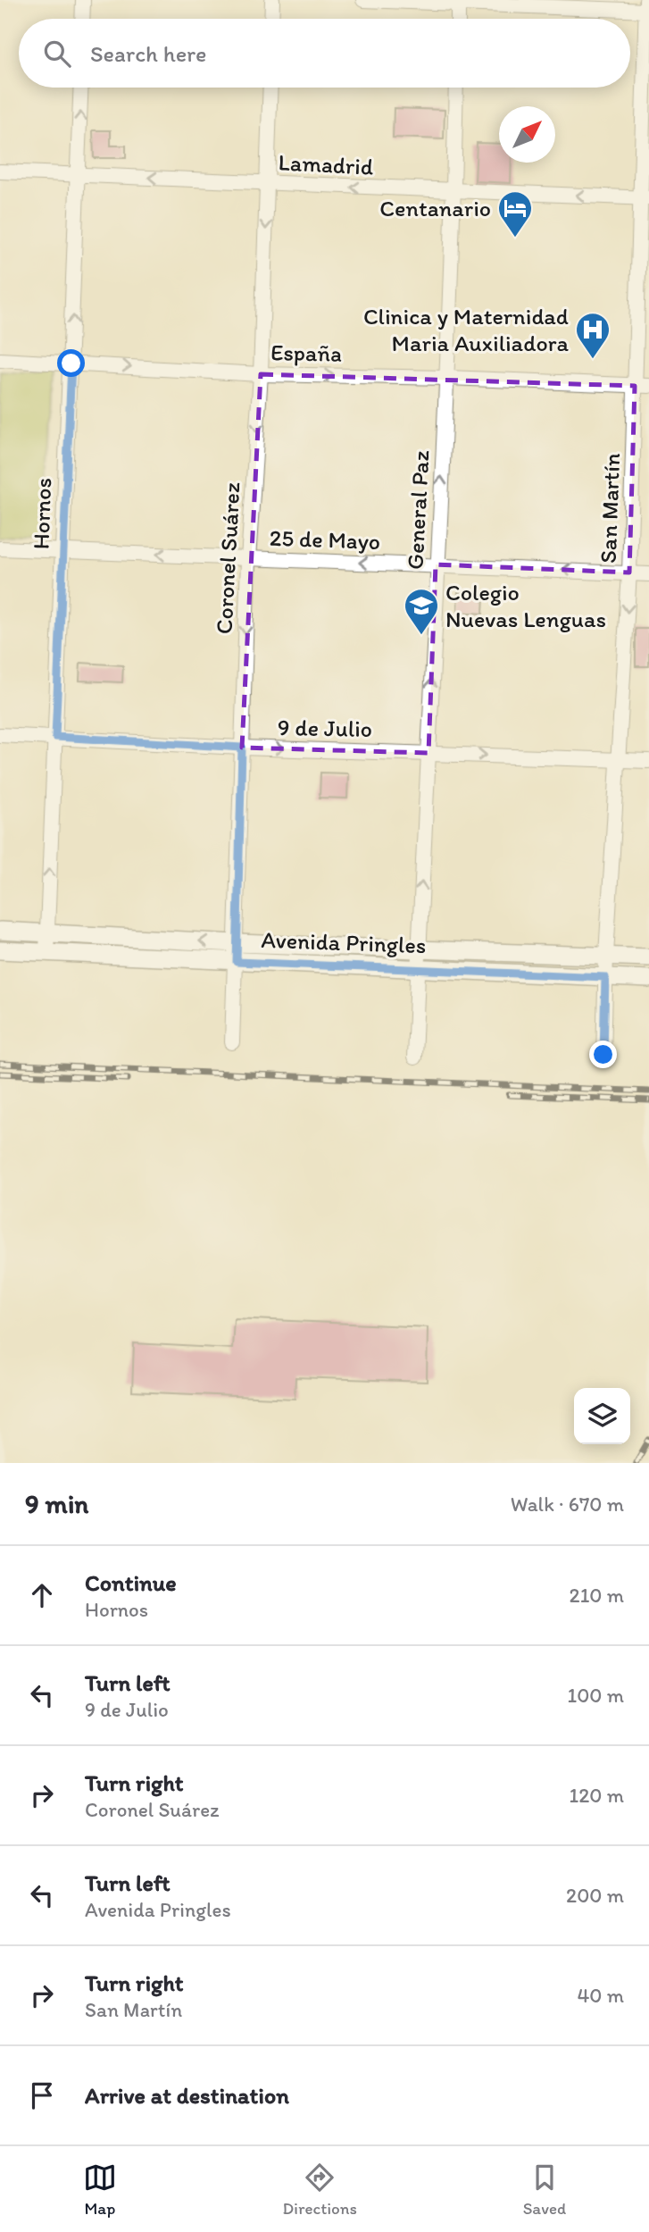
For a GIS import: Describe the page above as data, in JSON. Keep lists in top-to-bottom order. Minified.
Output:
{"streets":{"main road":["Avenida Pringles"],"street":["Lamadrid","España","San Martín","General Paz","Hornos","25 de Mayo","Coronel Suárez","9 de Julio"]},"crossings":[["Lamadrid","San Martín"],["Lamadrid","General Paz"],["Lamadrid","Hornos"],["Lamadrid","Coronel Suárez"],["España","San Martín"],["España","General Paz"],["España","Hornos"],["España","Coronel Suárez"],["San Martín","25 de Mayo"],["San Martín","9 de Julio"],["San Martín","Avenida Pringles"],["General Paz","25 de Mayo"],["General Paz","9 de Julio"],["General Paz","Avenida Pringles"],["Hornos","25 de Mayo"],["Hornos","9 de Julio"],["Hornos","Avenida Pringles"],["25 de Mayo","Coronel Suárez"],["Coronel Suárez","9 de Julio"],["Coronel Suárez","Avenida Pringles"]],"one_way":["Lamadrid","España","General Paz","Hornos","25 de Mayo","Coronel Suárez","9 de Julio"],"places":{"hotel":["Centanario"],"hospital":["Clinica y Maternidad Maria Auxiliadora"],"school or university":["Colegio Nuevas Lenguas"]},"north":"top right","page":{"search":"Search here","heading":["9 min","Walk · 670 m"],"list":[["Continue","Hornos","210 m"],["Turn left","9 de Julio","100 m"],["Turn right","Coronel Suárez","120 m"],["Turn left","Avenida Pringles","200 m"],["Turn right","San Martín","40 m"],"Arrive at destination"],"nav":["Map","Directions","Saved"]}}
